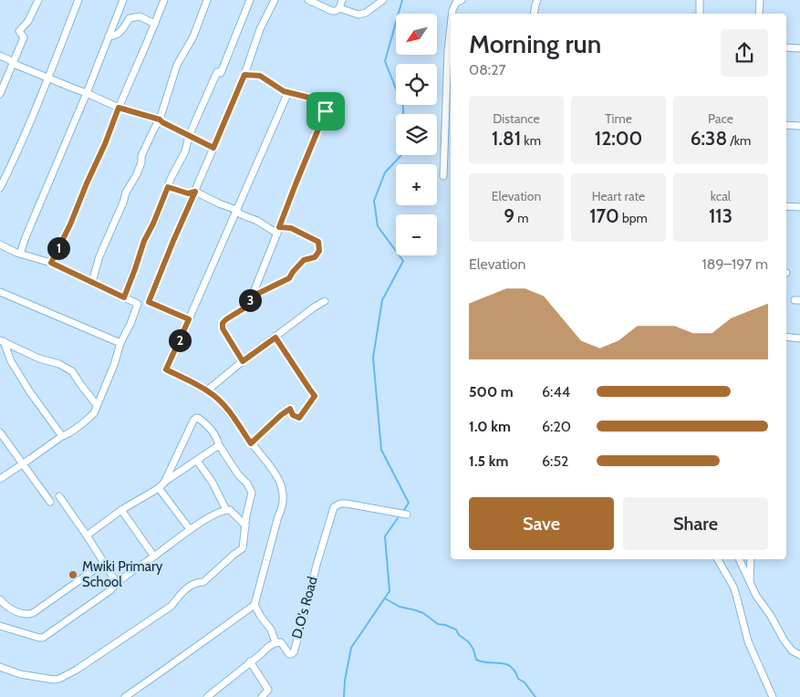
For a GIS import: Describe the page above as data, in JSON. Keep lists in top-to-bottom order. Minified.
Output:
{"streets":{"street":["D.O's Road"]},"places":["Mwiki Primary School"],"north":"bottom left","page":{"map_buttons":["+","−"],"heading":["Morning run","08:27"],"stats":[["Distance","1.81 km"],["Time","12:00"],["Pace","6:38 /km"],["Elevation","9 m"],["Heart rate","170 bpm"],["kcal","113"]],"pins":["1","3","2"],"chart":["Elevation","189–197 m"],"list":[{"name":"500 m","note":"6:44"},{"name":"1.0 km","note":"6:20"},{"name":"1.5 km","note":"6:52"}],"buttons":["Save","Share"]}}
